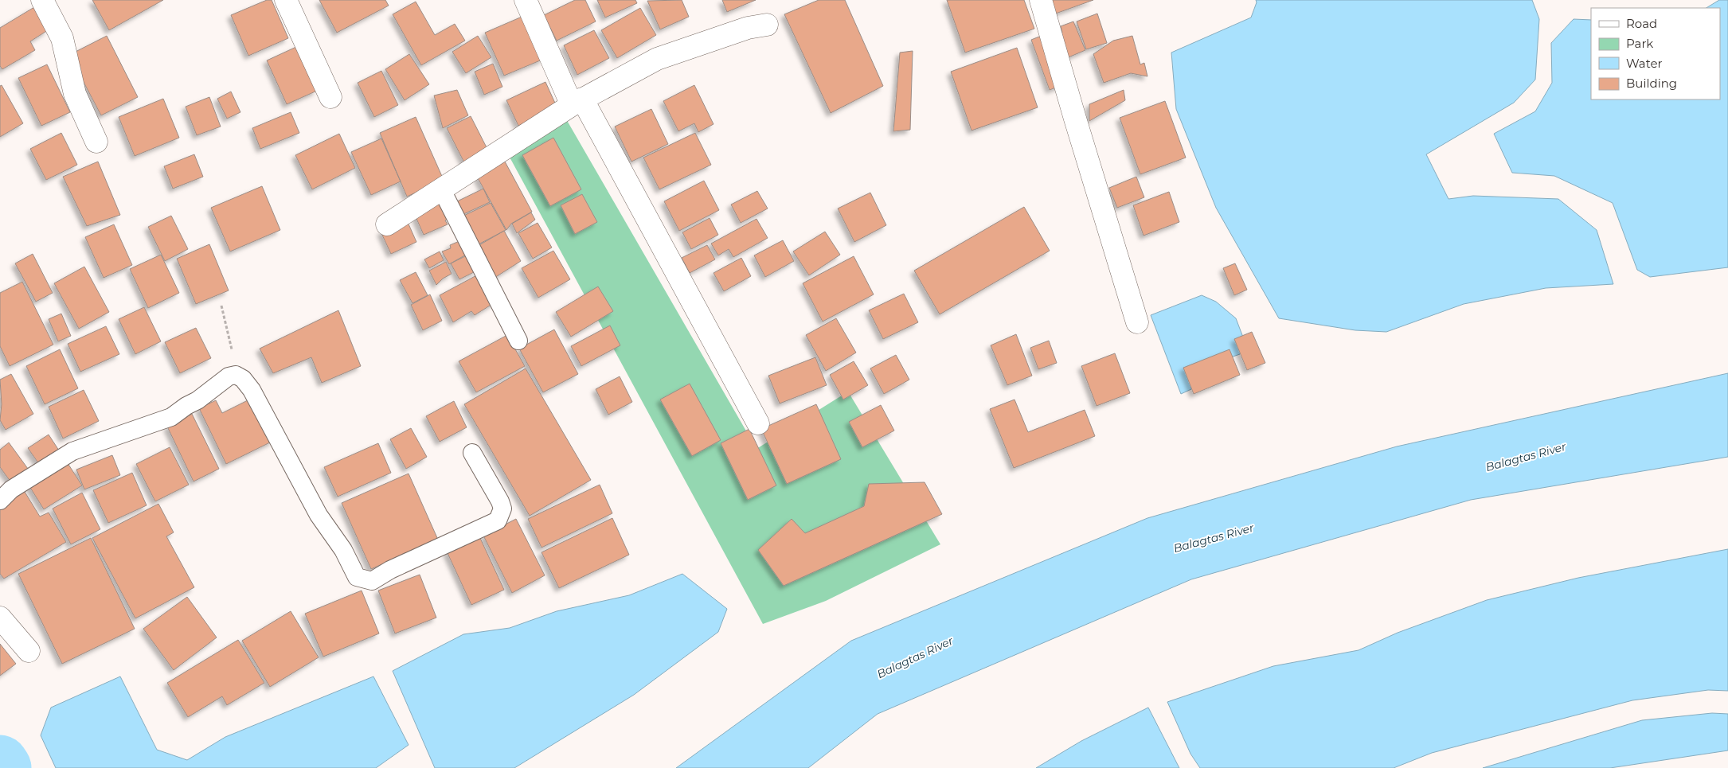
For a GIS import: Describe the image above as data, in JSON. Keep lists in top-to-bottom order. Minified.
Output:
{"water":["Balagtas River"],"legend":["Road","Park","Water","Building"]}
